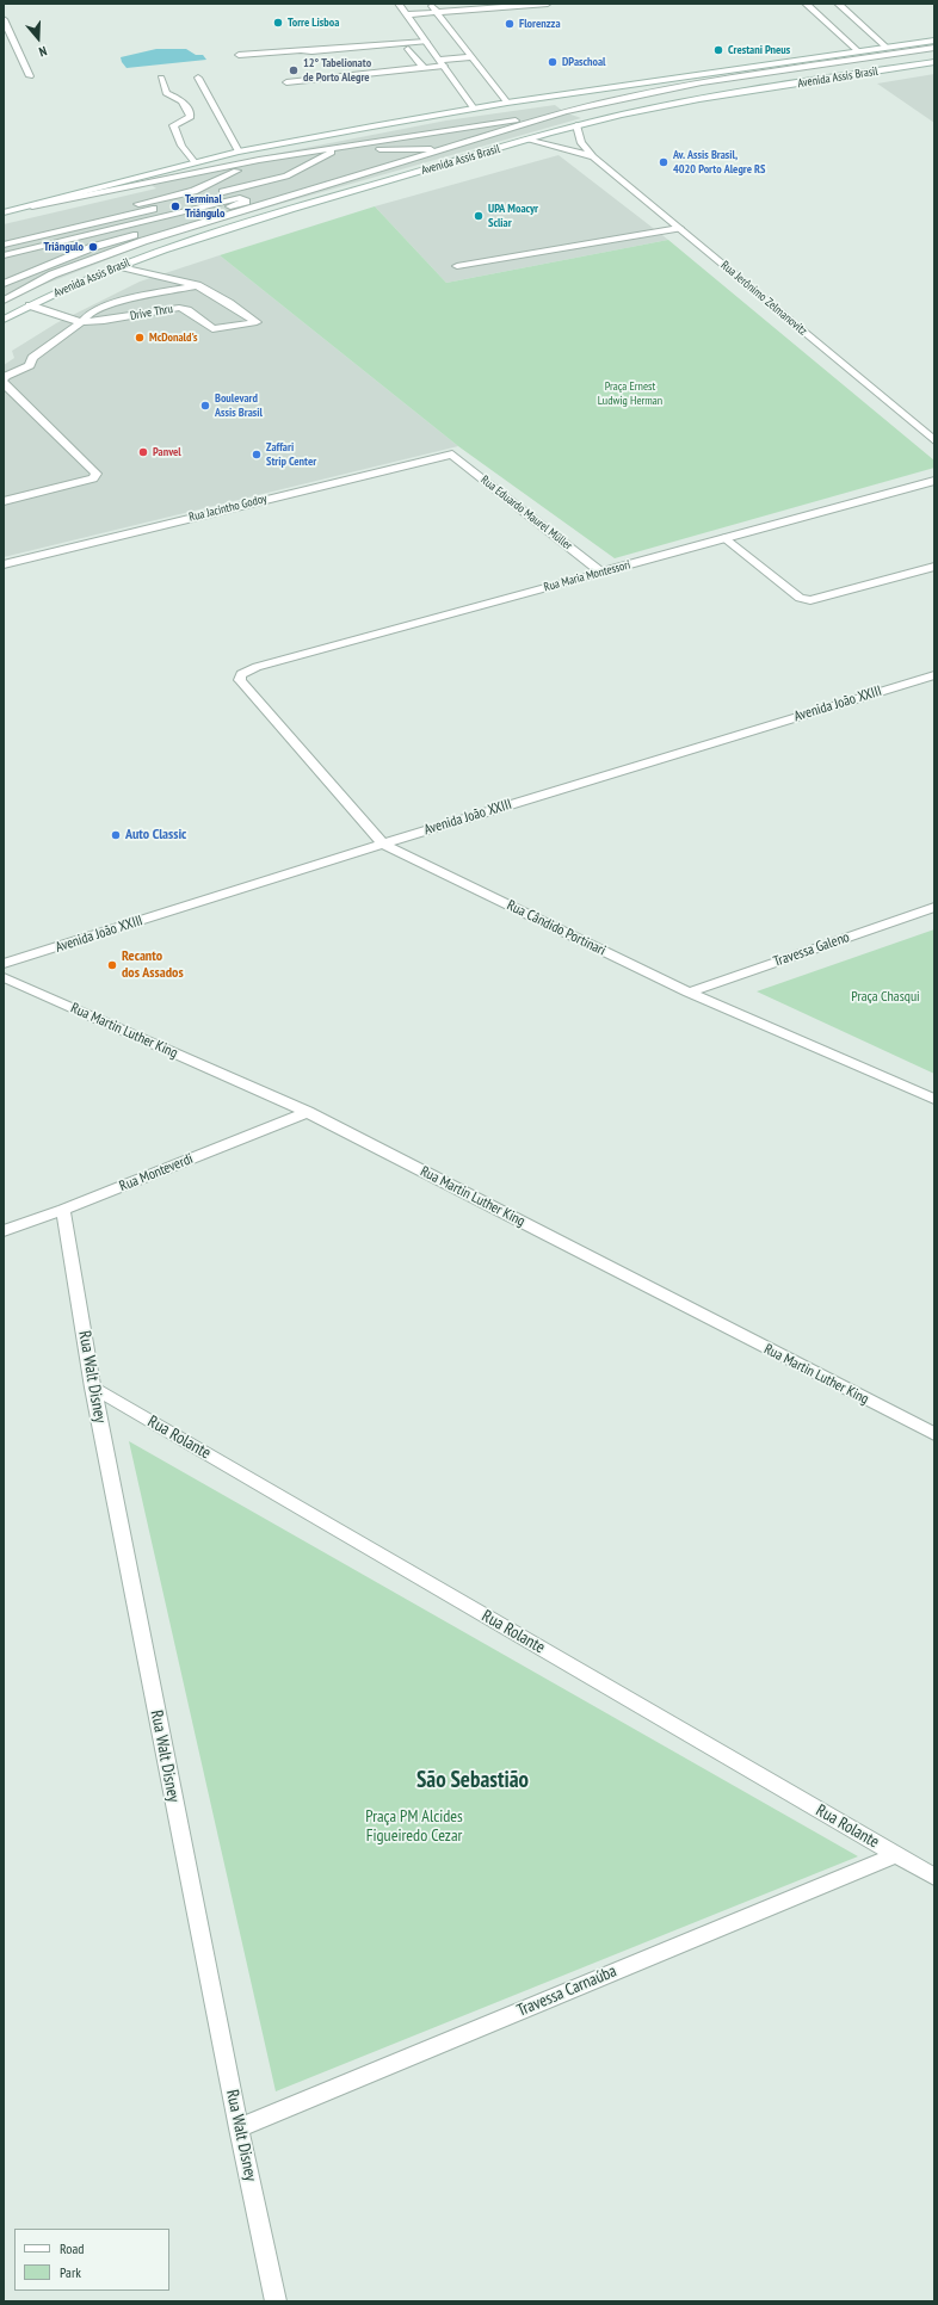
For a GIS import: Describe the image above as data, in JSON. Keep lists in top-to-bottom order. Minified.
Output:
{"streets":{"street":["Avenida Assis Brasil","Rua Jerônimo Zelmanovitz","Drive Thru","Rua Jacintho Godoy","Rua Eduardo Maurel Müller","Rua Maria Montessori","Avenida João XXIII","Rua Cândido Portinari","Travessa Galeno","Rua Martin Luther King","Rua Monteverdi","Rua Walt Disney","Rua Rolante","Travessa Carnaúba"]},"crossings":[["Avenida Assis Brasil","Rua Jerônimo Zelmanovitz"],["Rua Jacintho Godoy","Rua Eduardo Maurel Müller"],["Rua Eduardo Maurel Müller","Rua Maria Montessori"],["Rua Maria Montessori","Rua Cândido Portinari"],["Avenida João XXIII","Rua Cândido Portinari"],["Rua Cândido Portinari","Travessa Galeno"],["Rua Martin Luther King","Rua Monteverdi"],["Rua Monteverdi","Rua Walt Disney"],["Rua Walt Disney","Rua Rolante"],["Rua Walt Disney","Travessa Carnaúba"],["Rua Rolante","Travessa Carnaúba"]],"districts":["São Sebastião"],"parks":["Praça Ernest Ludwig Herman","Praça Chasqui","Praça PM Alcides Figueiredo Cezar"],"places":["Torre Lisboa","Florenzza","Crestani Pneus","DPaschoal","12° Tabelionato de Porto Alegre","Av. Assis Brasil, 4020 Porto Alegre RS","Terminal Triângulo","UPA Moacyr Scliar","Triângulo","McDonald's","Boulevard Assis Brasil","Panvel","Zaffari Strip Center","Auto Classic","Recanto dos Assados"],"legend":["Road","Park"],"north":"bottom"}
